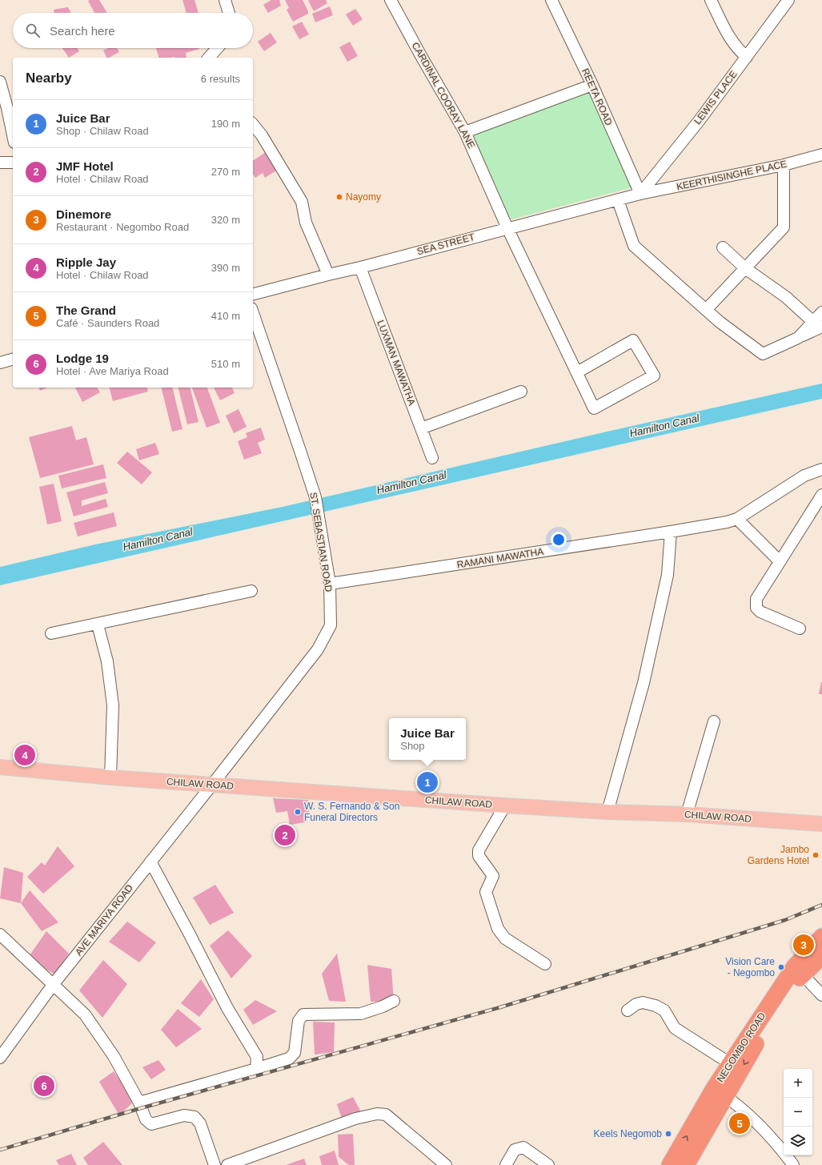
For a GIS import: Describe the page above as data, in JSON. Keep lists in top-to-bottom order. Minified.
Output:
{"streets":{"highway":["NEGOMBO ROAD"],"main road":["CHILAW ROAD"],"street":["CARDINAL COORAY LANE","REETA ROAD","LEWIS PLACE","KEERTHISINGHE PLACE","SEA STREET","LUXMAN MAWATHA","ST. SEBASTIAN ROAD","RAMANI MAWATHA","AVE MARIYA ROAD"]},"crossings":[["CARDINAL COORAY LANE","SEA STREET"],["REETA ROAD","LEWIS PLACE"],["REETA ROAD","KEERTHISINGHE PLACE"],["REETA ROAD","SEA STREET"],["LEWIS PLACE","KEERTHISINGHE PLACE"],["LEWIS PLACE","SEA STREET"],["KEERTHISINGHE PLACE","SEA STREET"],["SEA STREET","LUXMAN MAWATHA"],["ST. SEBASTIAN ROAD","RAMANI MAWATHA"],["ST. SEBASTIAN ROAD","CHILAW ROAD"],["ST. SEBASTIAN ROAD","AVE MARIYA ROAD"],["CHILAW ROAD","AVE MARIYA ROAD"]],"water":["Hamilton Canal"],"places":["Nayomy","W. S. Fernando & Son Funeral Directors","Jambo Gardens Hotel","Vision Care - Negombo","Keels Negomob"],"page":{"search":"Search here","heading":["Nearby","6 results"],"list":[{"mark":"1","name":"Juice Bar","note":"Shop · Chilaw Road","value":"190 m"},{"mark":"2","name":"JMF Hotel","note":"Hotel · Chilaw Road","value":"270 m"},{"mark":"3","name":"Dinemore","note":"Restaurant · Negombo Road","value":"320 m"},{"mark":"4","name":"Ripple Jay","note":"Hotel · Chilaw Road","value":"390 m"},{"mark":"5","name":"The Grand","note":"Café · Saunders Road","value":"410 m"},{"mark":"6","name":"Lodge 19","note":"Hotel · Ave Mariya Road","value":"510 m"}],"popup":["Juice Bar","Shop"],"pins":["4","1","2","3","6","5"],"map_buttons":["+","−"]}}
